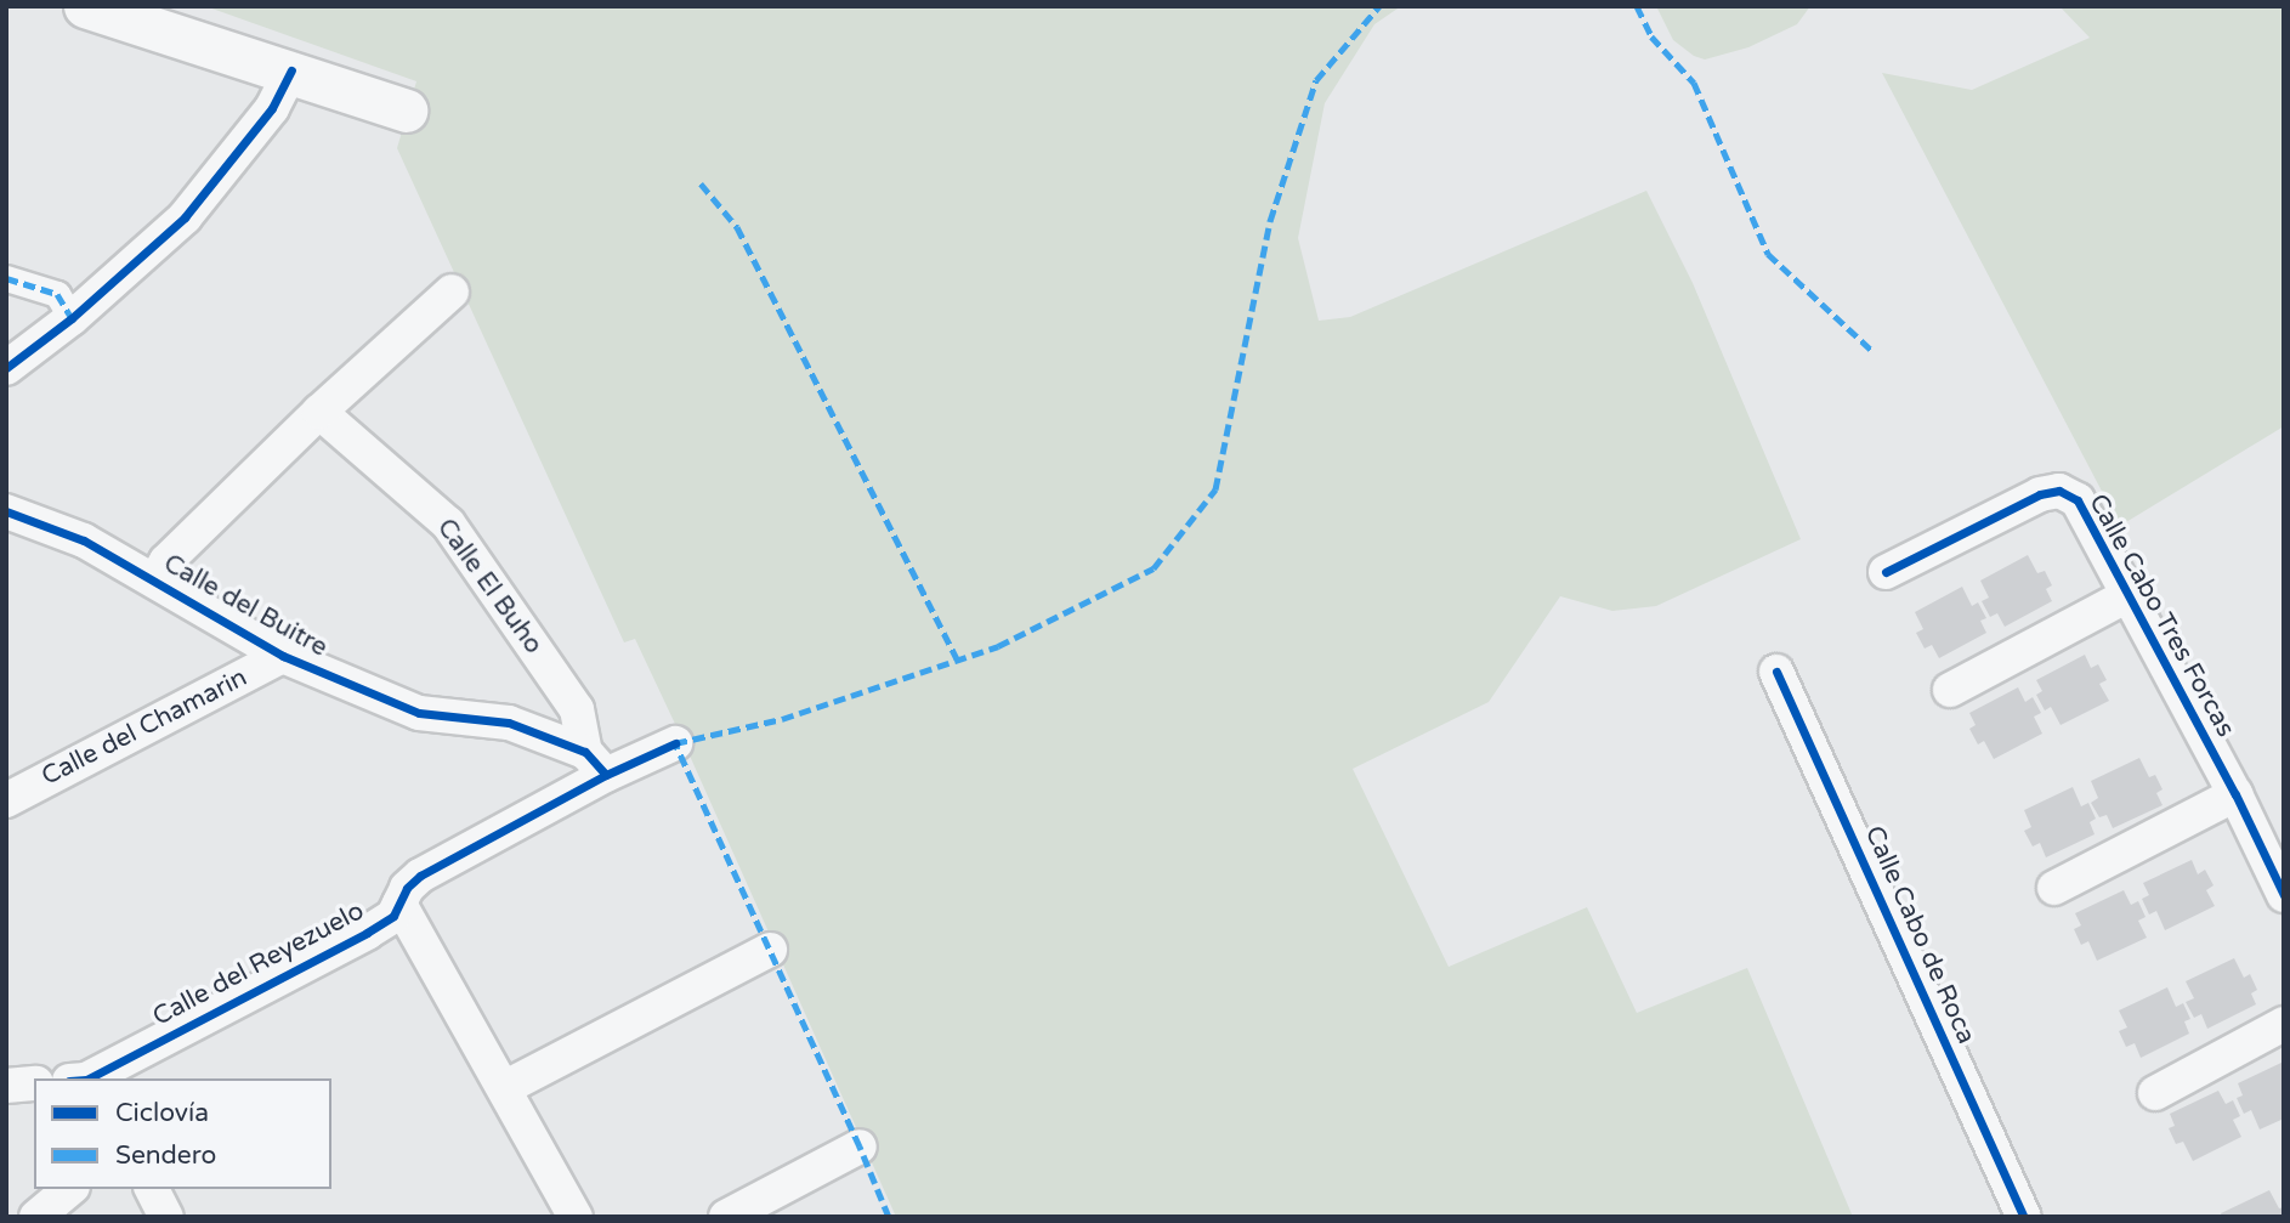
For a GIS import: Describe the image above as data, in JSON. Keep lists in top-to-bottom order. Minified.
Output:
{"streets":{"street":["Calle El Buho","Calle del Buitre","Calle Cabo Tres Forcas","Calle del Chamarin","Calle Cabo de Roca","Calle del Reyezuelo"]},"crossings":[["Calle El Buho","Calle del Buitre"],["Calle El Buho","Calle del Reyezuelo"],["Calle del Buitre","Calle del Chamarin"],["Calle del Buitre","Calle del Reyezuelo"]],"legend":["Ciclovía","Sendero"]}
